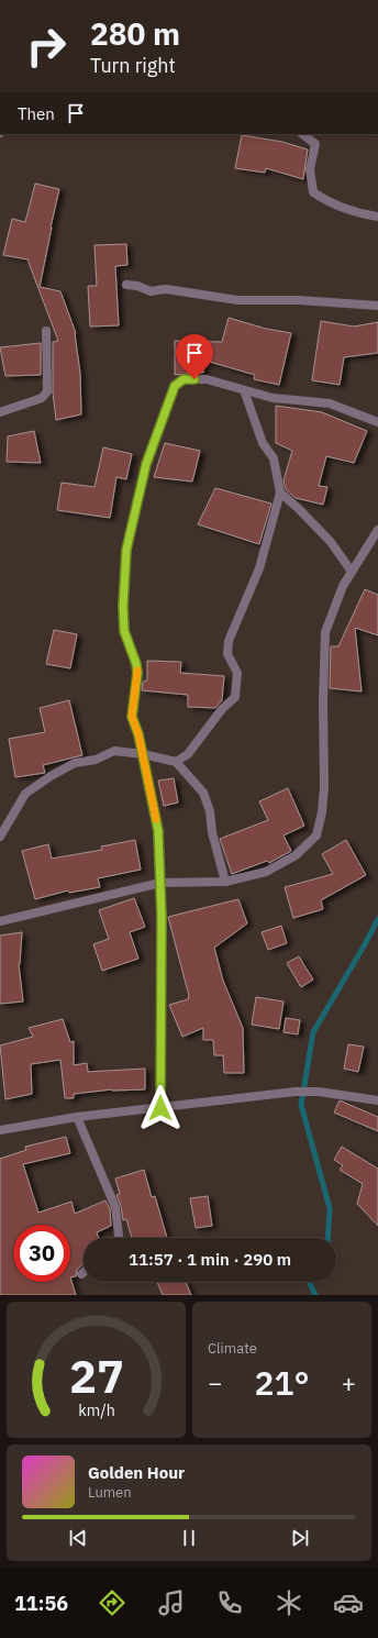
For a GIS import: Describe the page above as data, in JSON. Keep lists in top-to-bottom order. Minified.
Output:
{"page":{"turn":["280 m","Turn right"],"then":"Then","limit":"30","trip":"11:57 · 1 min · 290 m","tile":"Climate","heat":["−","21°","+"],"song":["Golden Hour","Lumen"],"tabs":"11:56","gauge":["27","km/h"]}}
